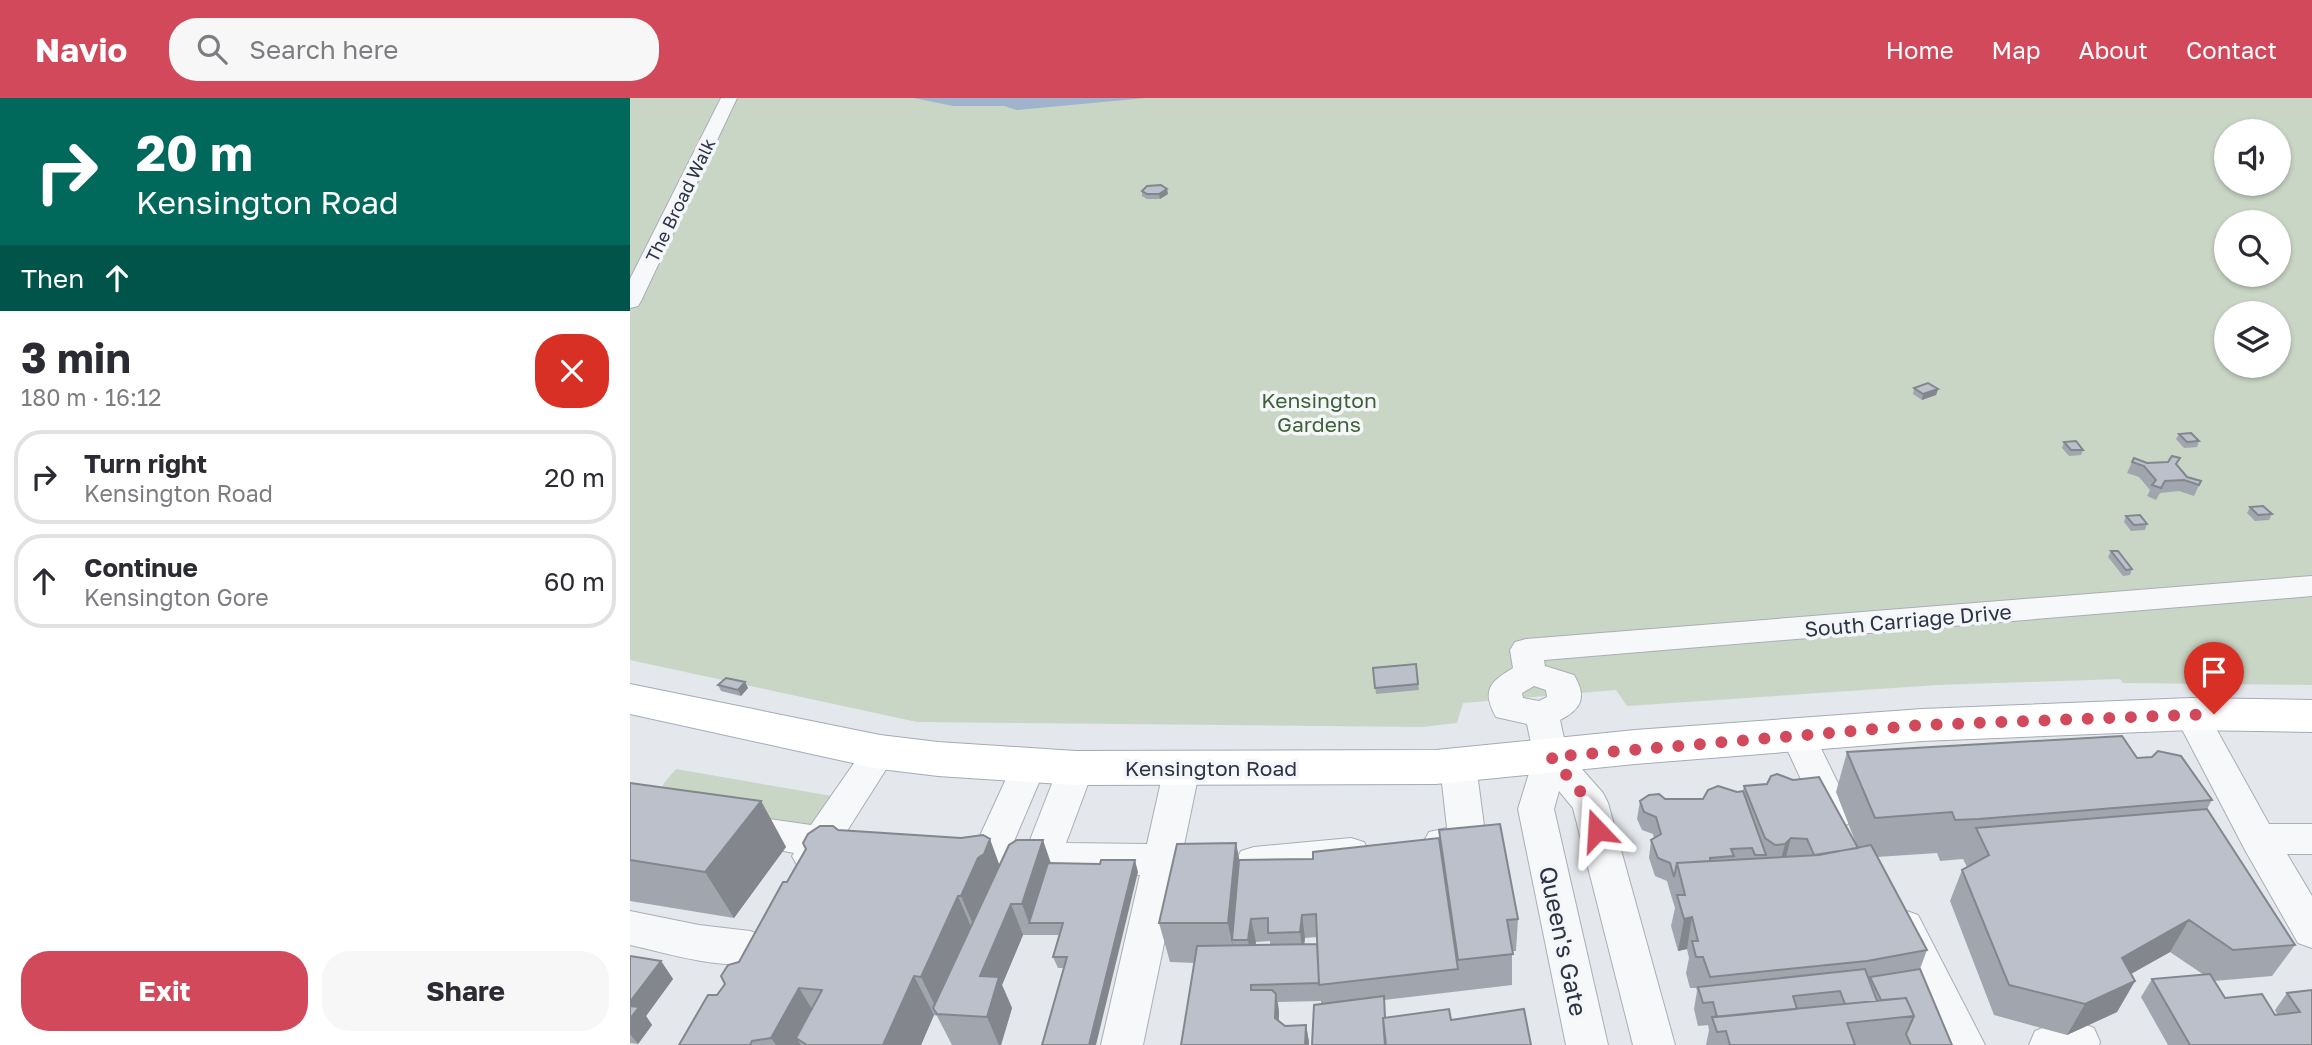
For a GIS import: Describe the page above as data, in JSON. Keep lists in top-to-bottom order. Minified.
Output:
{"streets":{"main road":["Kensington Road"],"street":["The Broad Walk","South Carriage Drive","Queen's Gate"]},"crossings":[["South Carriage Drive","Queen's Gate"],["Kensington Road","Queen's Gate"]],"parks":["Kensington Gardens"],"page":{"header":"Navio","search":"Search here","nav":["Home","Map","About","Contact"],"turn":["20 m","Kensington Road"],"then":"Then","heading":["3 min","180 m · 16:12"],"list":[{"name":"Turn right","note":"Kensington Road","value":"20 m"},{"name":"Continue","note":"Kensington Gore","value":"60 m"}],"buttons":["Exit","Share"]}}
